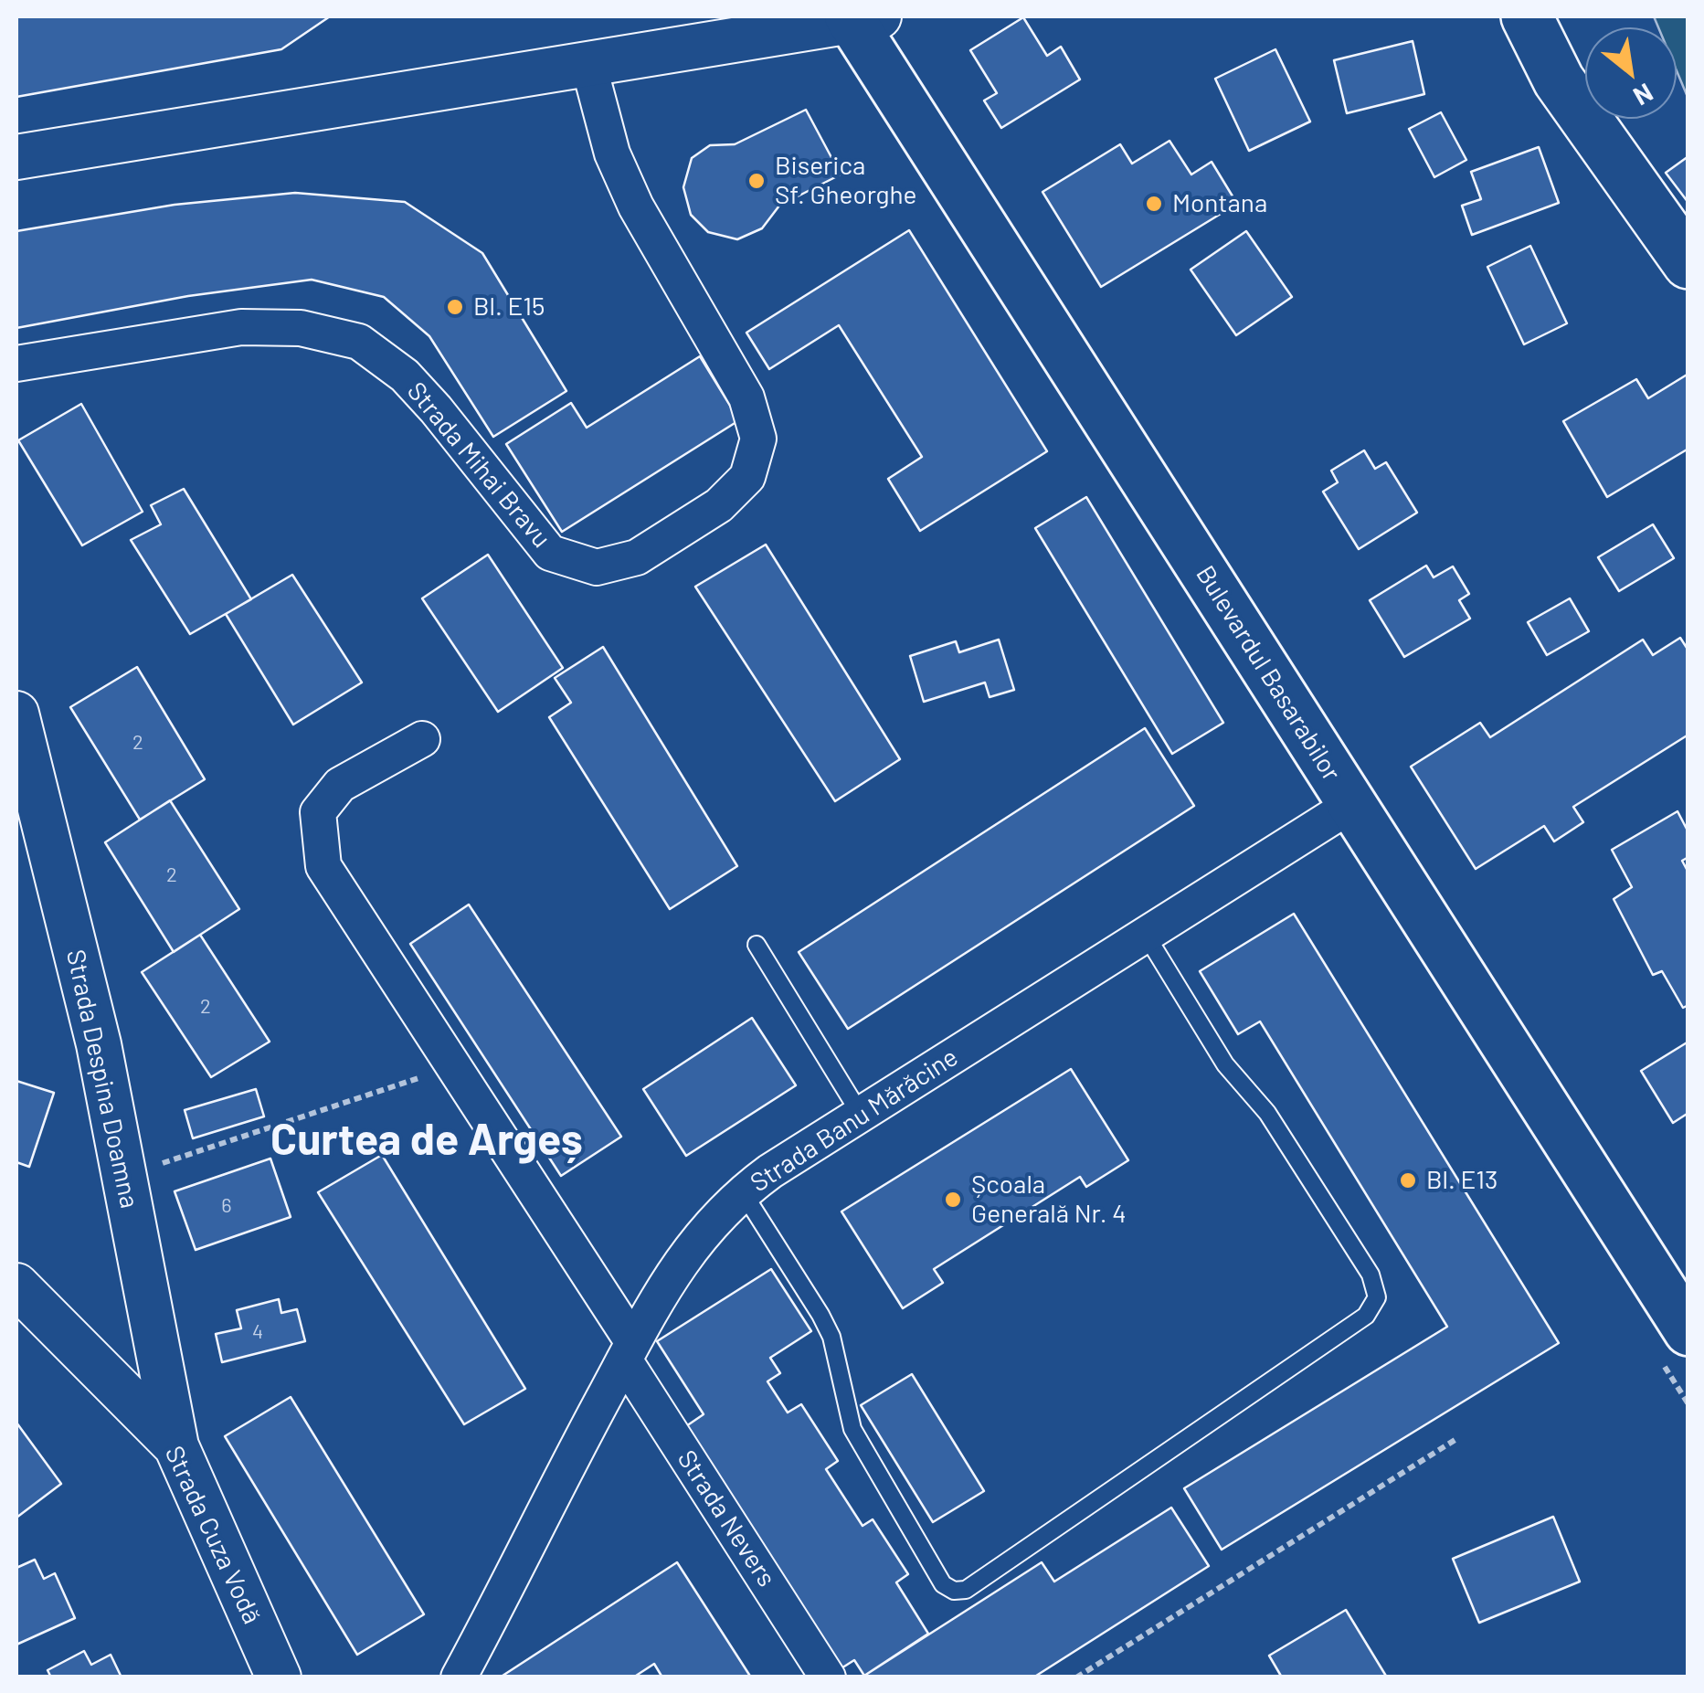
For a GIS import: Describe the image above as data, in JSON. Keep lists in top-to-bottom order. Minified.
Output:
{"streets":{"main road":["Bulevardul Basarabilor"],"street":["Strada Mihai Bravu","Strada Despina Doamna","Strada Banu Mărăcine","Strada Nevers","Strada Cuza Vodă"]},"crossings":[["Bulevardul Basarabilor","Strada Banu Mărăcine"],["Strada Despina Doamna","Strada Cuza Vodă"],["Strada Banu Mărăcine","Strada Nevers"]],"districts":["Curtea de Argeș"],"places":["Biserica Sf. Gheorghe","Montana","Bl. E15","Bl. E13","Școala Generală Nr. 4"],"house_numbers":["2","2","2","6","4"],"north":"bottom right"}
